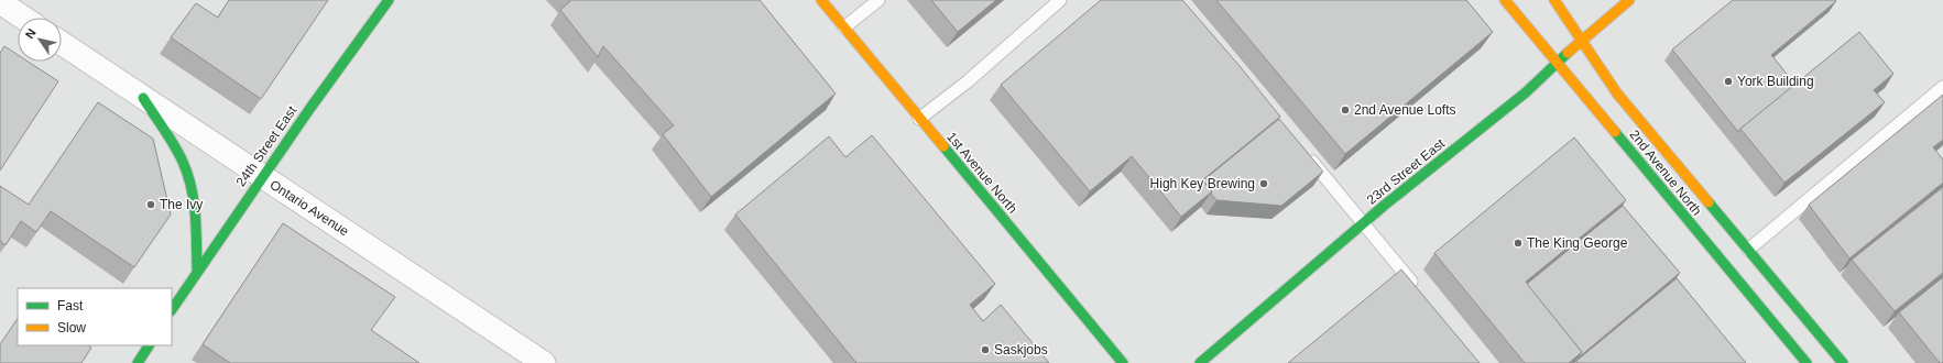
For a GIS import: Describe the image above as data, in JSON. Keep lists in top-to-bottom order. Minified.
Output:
{"streets":{"street":["24th Street East","23rd Street East","1st Avenue North","2nd Avenue North","Ontario Avenue"]},"crossings":[["24th Street East","Ontario Avenue"],["23rd Street East","2nd Avenue North"]],"places":["York Building","2nd Avenue Lofts","High Key Brewing","The Ivy","The King George","Saskjobs"],"legend":["Fast","Slow"],"north":"top left"}
